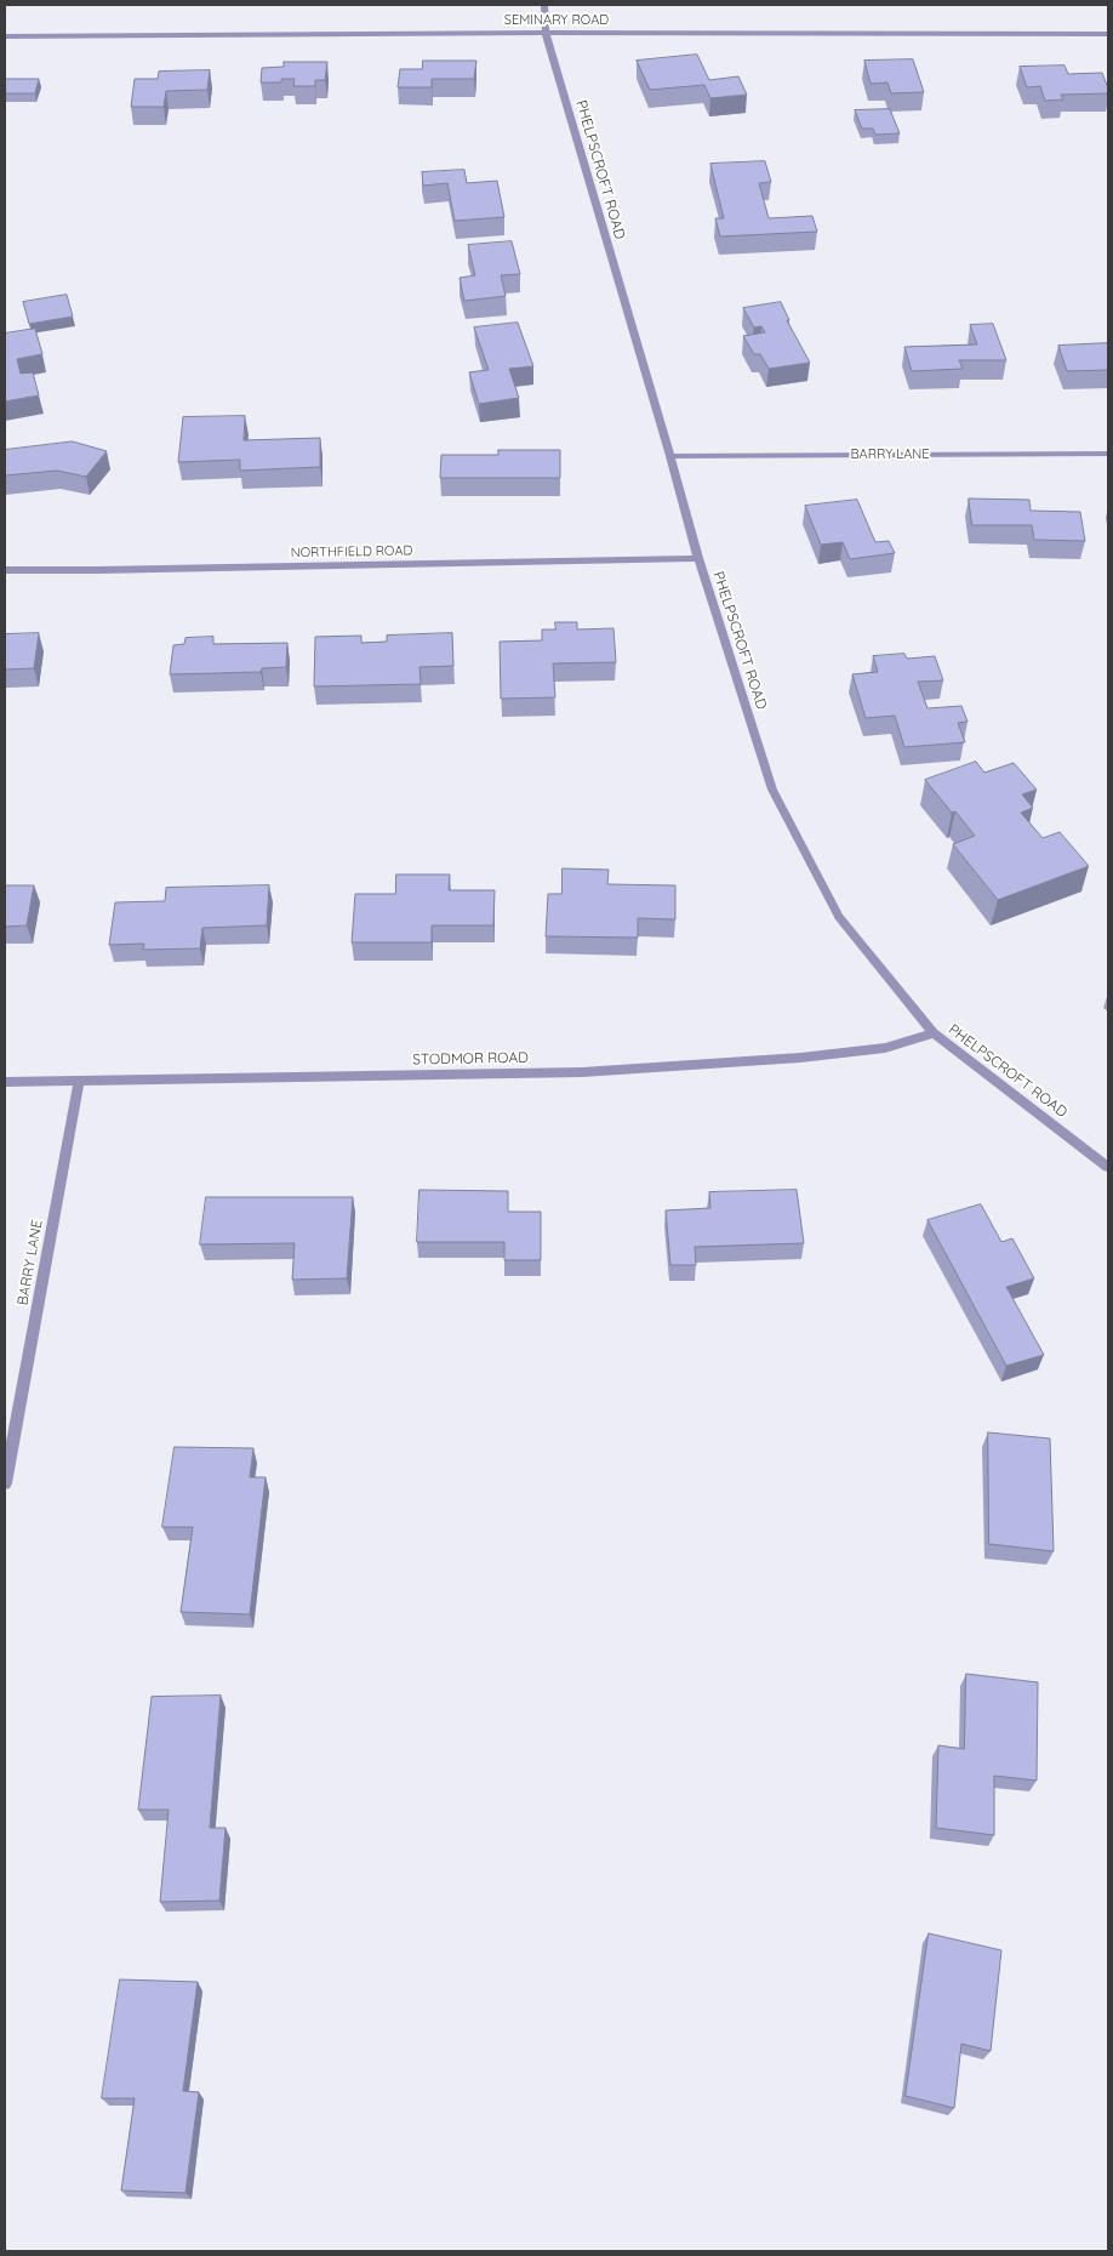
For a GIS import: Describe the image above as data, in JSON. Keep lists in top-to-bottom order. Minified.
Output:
{"streets":{"street":["SEMINARY ROAD","PHELPSCROFT ROAD","BARRY LANE","NORTHFIELD ROAD","STODMOR ROAD"]},"crossings":[["SEMINARY ROAD","PHELPSCROFT ROAD"],["PHELPSCROFT ROAD","BARRY LANE"],["PHELPSCROFT ROAD","NORTHFIELD ROAD"],["PHELPSCROFT ROAD","STODMOR ROAD"],["BARRY LANE","STODMOR ROAD"]]}
